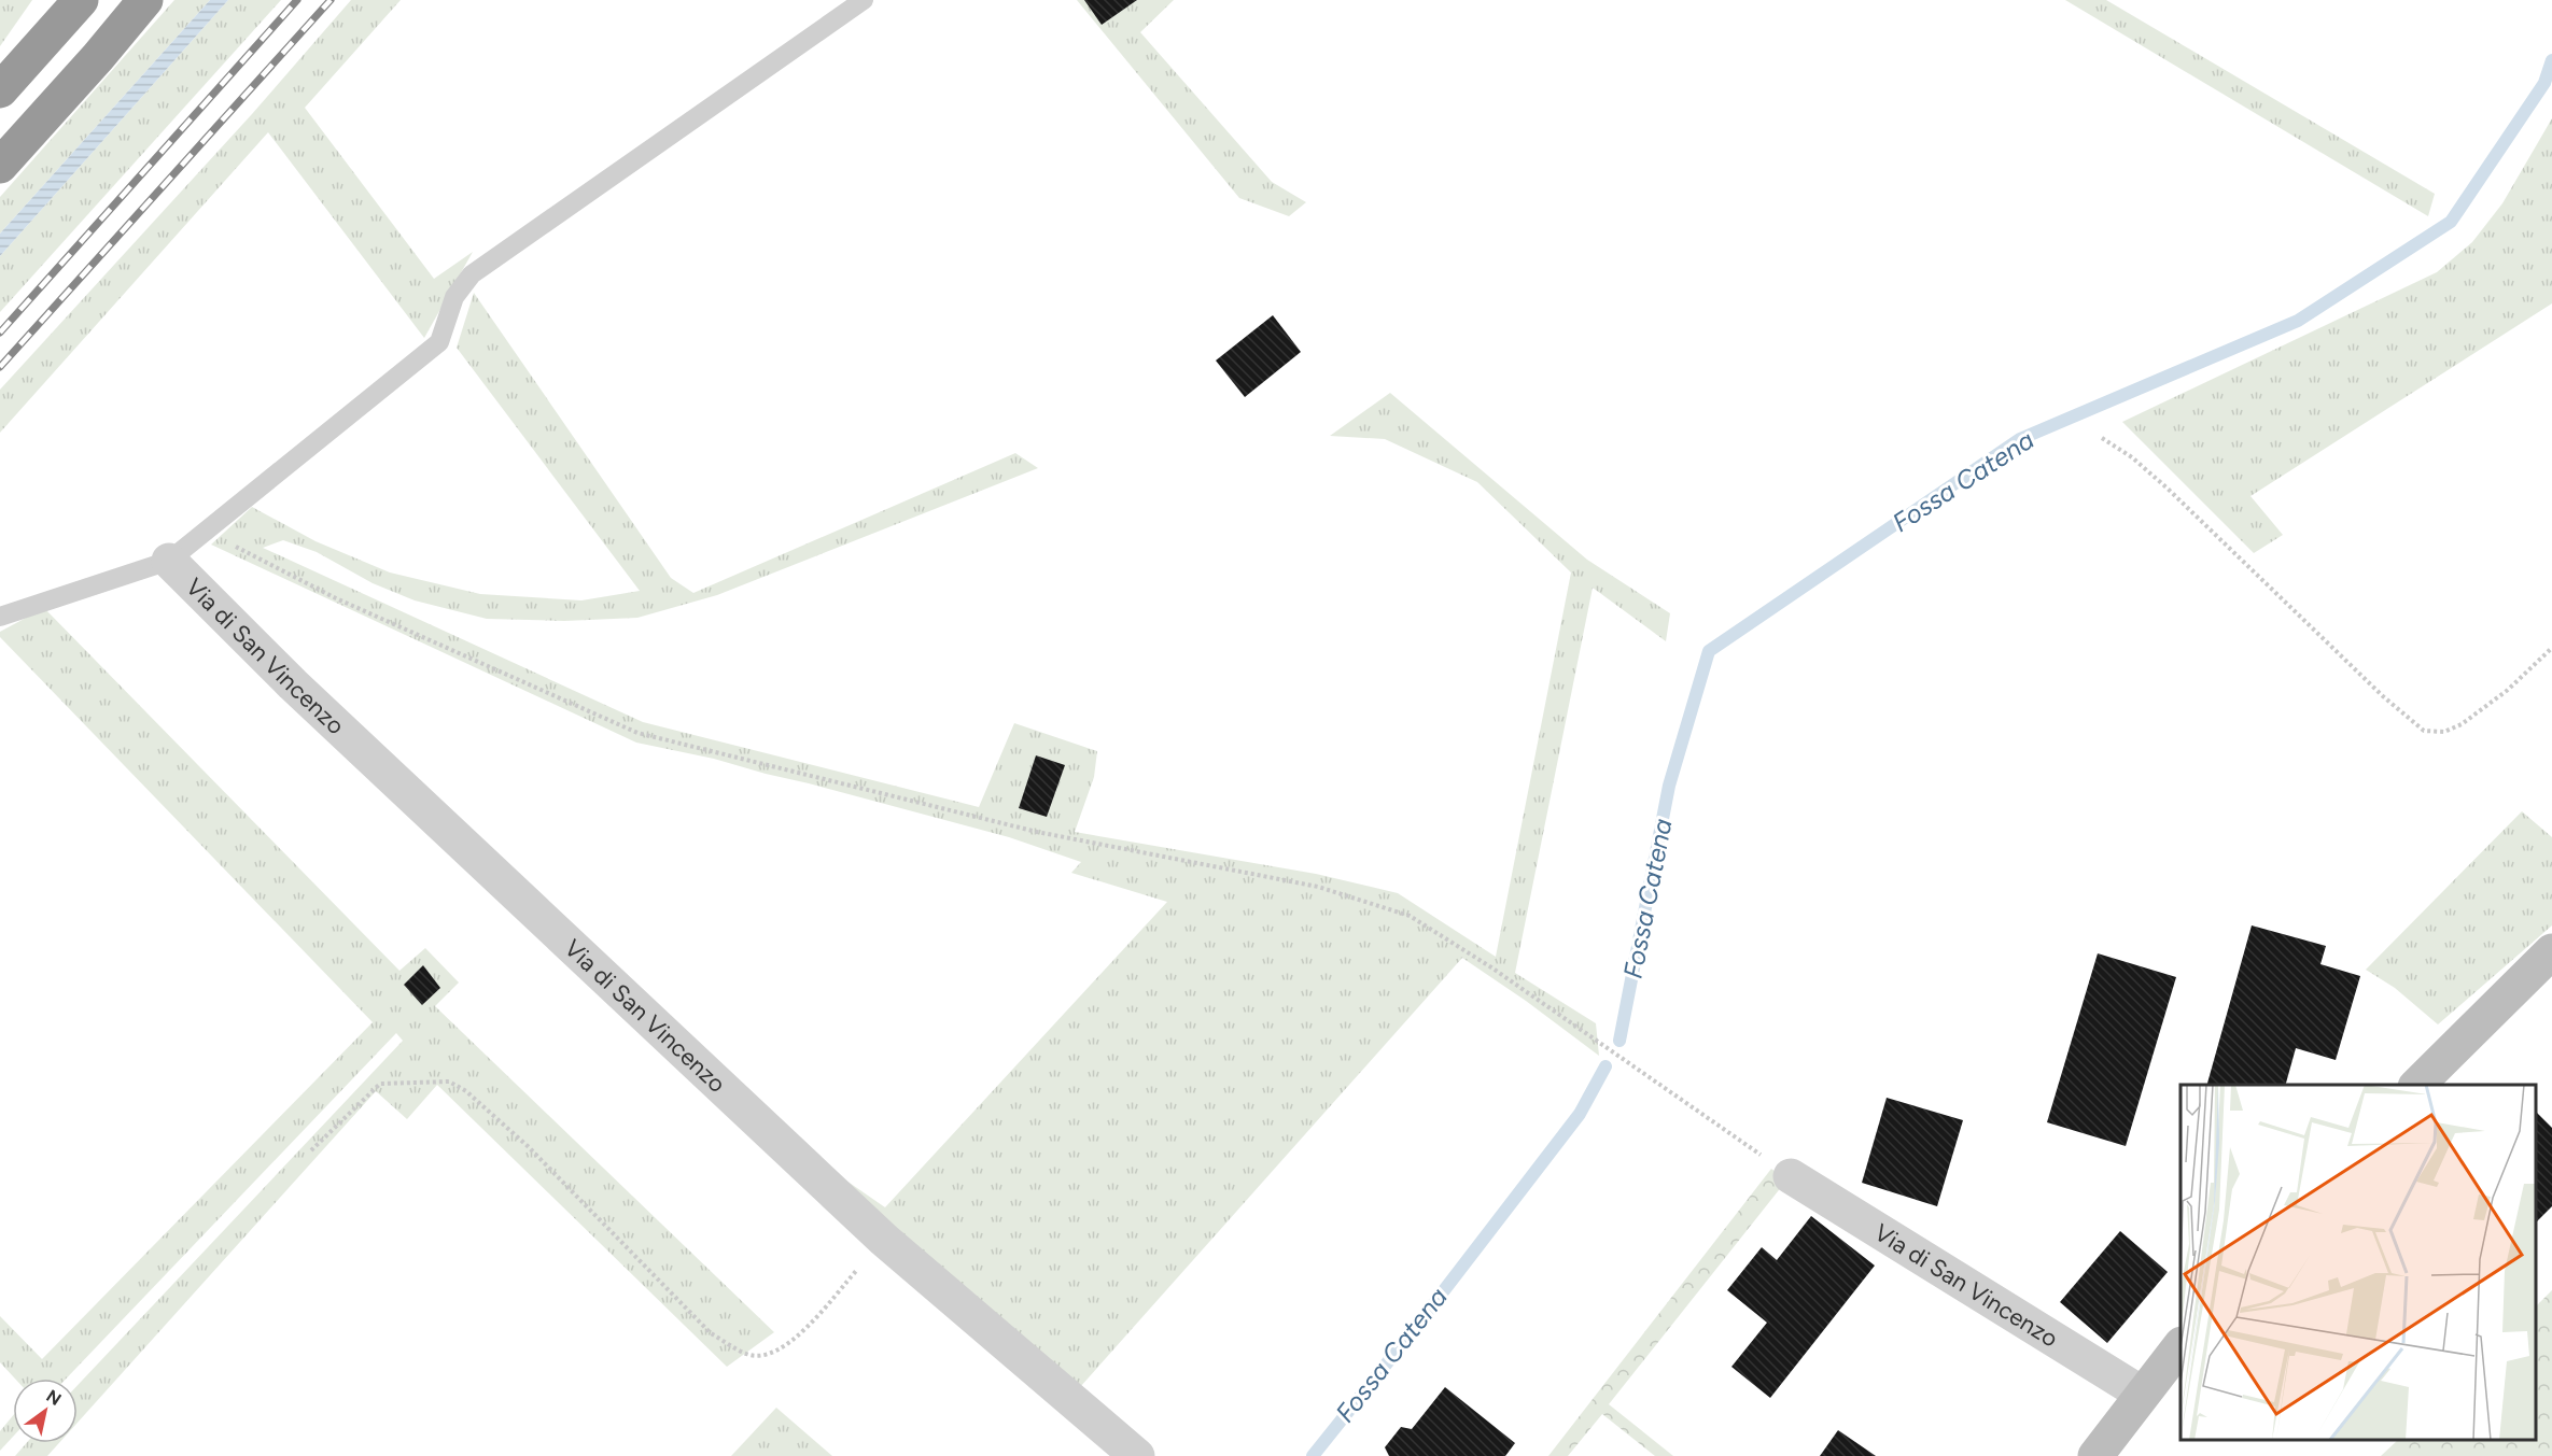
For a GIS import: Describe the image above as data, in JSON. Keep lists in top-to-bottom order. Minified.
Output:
{"streets":{"street":["Via di San Vincenzo"]},"water":["Fossa Catena"],"north":"top right"}
